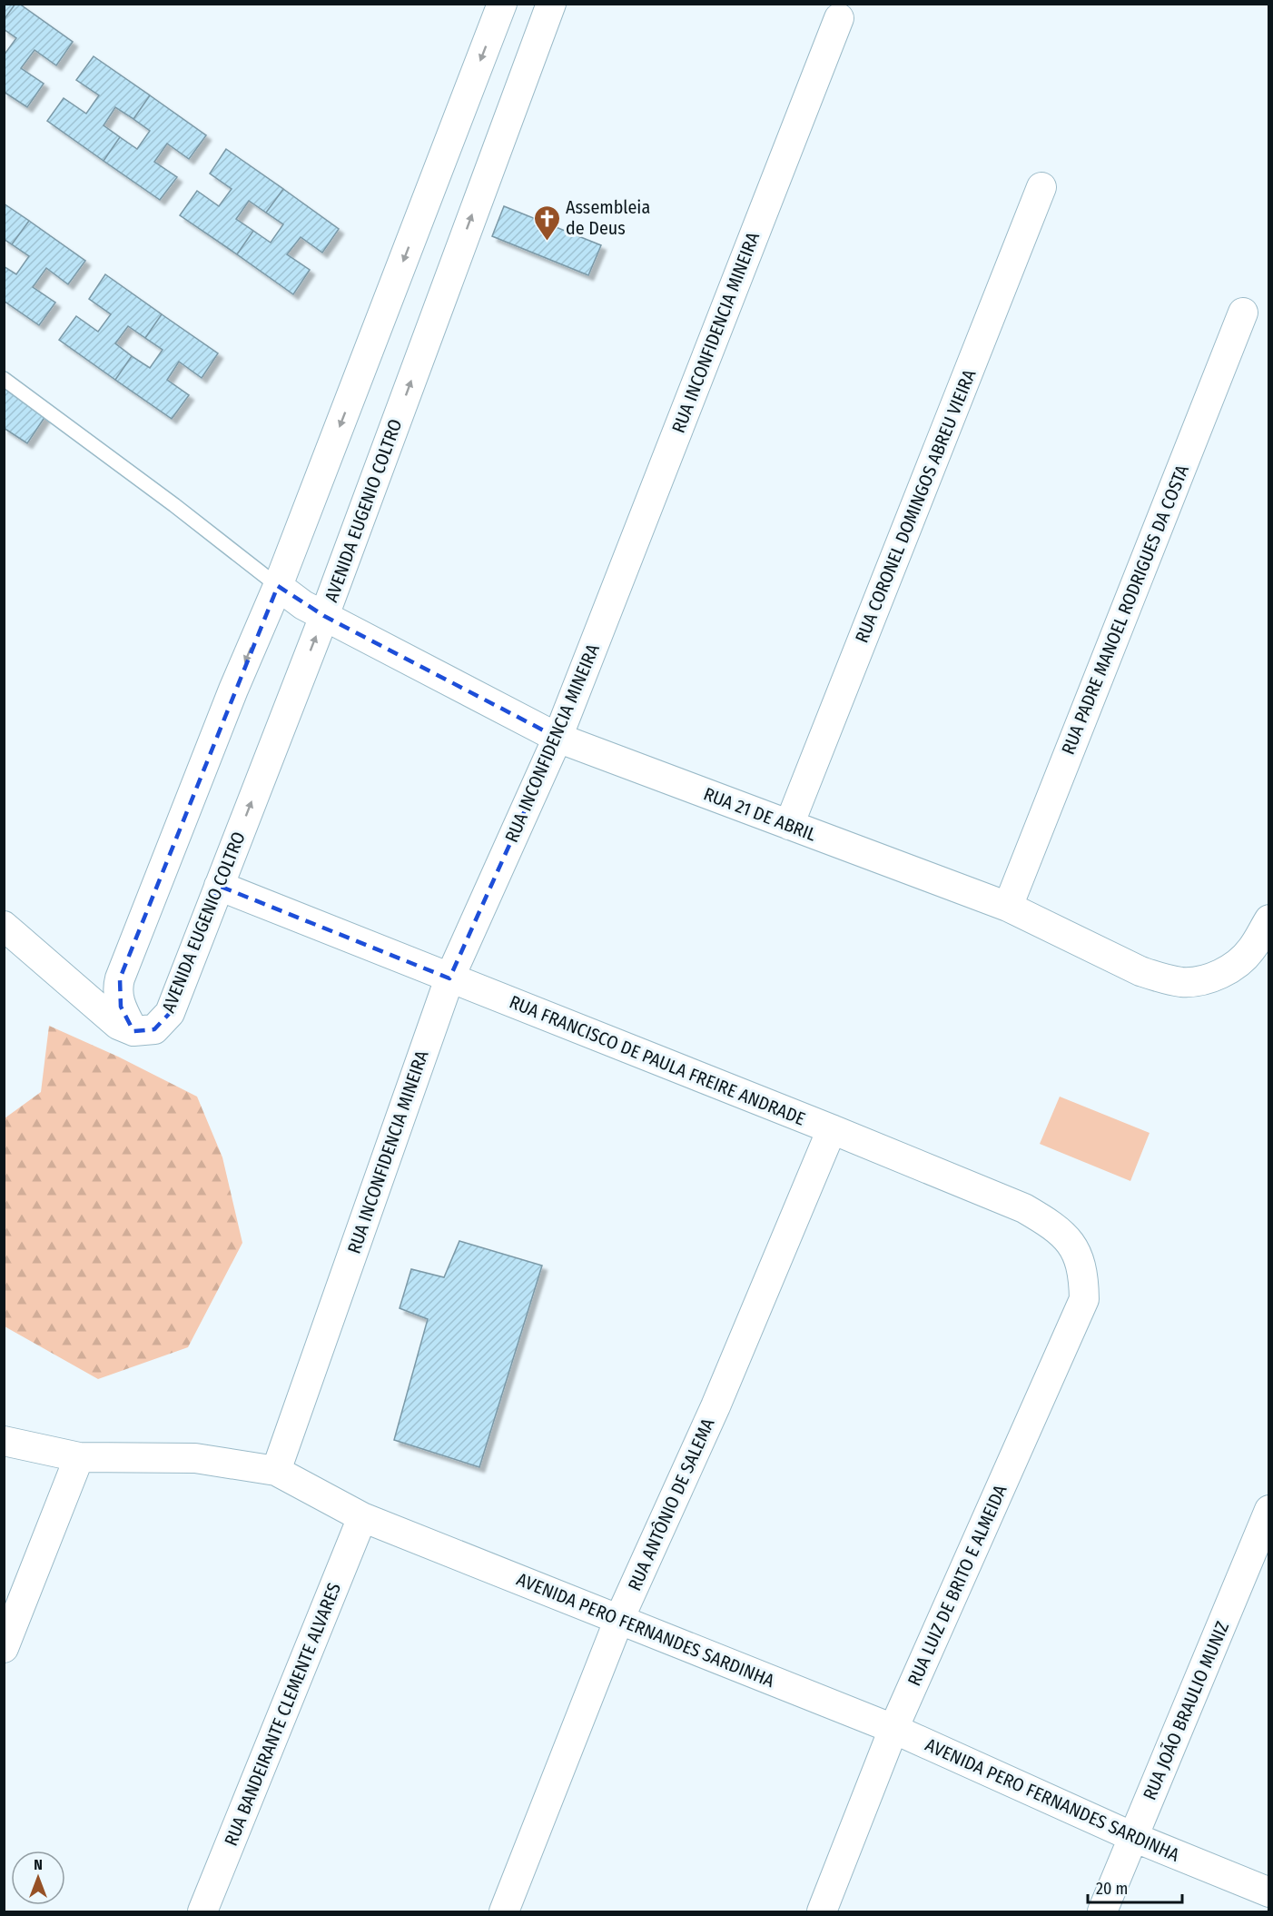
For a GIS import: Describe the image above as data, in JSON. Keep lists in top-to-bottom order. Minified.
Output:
{"streets":{"street":["RUA INCONFIDENCIA MINEIRA","RUA CORONEL DOMINGOS ABREU VIEIRA","AVENIDA EUGENIO COLTRO","RUA PADRE MANOEL RODRIGUES DA COSTA","RUA 21 DE ABRIL","RUA FRANCISCO DE PAULA FREIRE ANDRADE","RUA ANTÔNIO DE SALEMA","RUA LUIZ DE BRITO E ALMEIDA","AVENIDA PERO FERNANDES SARDINHA","RUA JOÃO BRAULIO MUNIZ","RUA BANDEIRANTE CLEMENTE ALVARES"]},"crossings":[["RUA INCONFIDENCIA MINEIRA","RUA 21 DE ABRIL"],["RUA INCONFIDENCIA MINEIRA","RUA FRANCISCO DE PAULA FREIRE ANDRADE"],["RUA INCONFIDENCIA MINEIRA","AVENIDA PERO FERNANDES SARDINHA"],["RUA CORONEL DOMINGOS ABREU VIEIRA","RUA 21 DE ABRIL"],["AVENIDA EUGENIO COLTRO","RUA 21 DE ABRIL"],["AVENIDA EUGENIO COLTRO","RUA FRANCISCO DE PAULA FREIRE ANDRADE"],["RUA PADRE MANOEL RODRIGUES DA COSTA","RUA 21 DE ABRIL"],["RUA FRANCISCO DE PAULA FREIRE ANDRADE","RUA ANTÔNIO DE SALEMA"],["RUA FRANCISCO DE PAULA FREIRE ANDRADE","RUA LUIZ DE BRITO E ALMEIDA"],["RUA ANTÔNIO DE SALEMA","AVENIDA PERO FERNANDES SARDINHA"],["RUA LUIZ DE BRITO E ALMEIDA","AVENIDA PERO FERNANDES SARDINHA"],["AVENIDA PERO FERNANDES SARDINHA","RUA JOÃO BRAULIO MUNIZ"],["AVENIDA PERO FERNANDES SARDINHA","RUA BANDEIRANTE CLEMENTE ALVARES"]],"places":{"church":["Assembleia de Deus"]},"scale_bar":"20 m","north":"top"}
